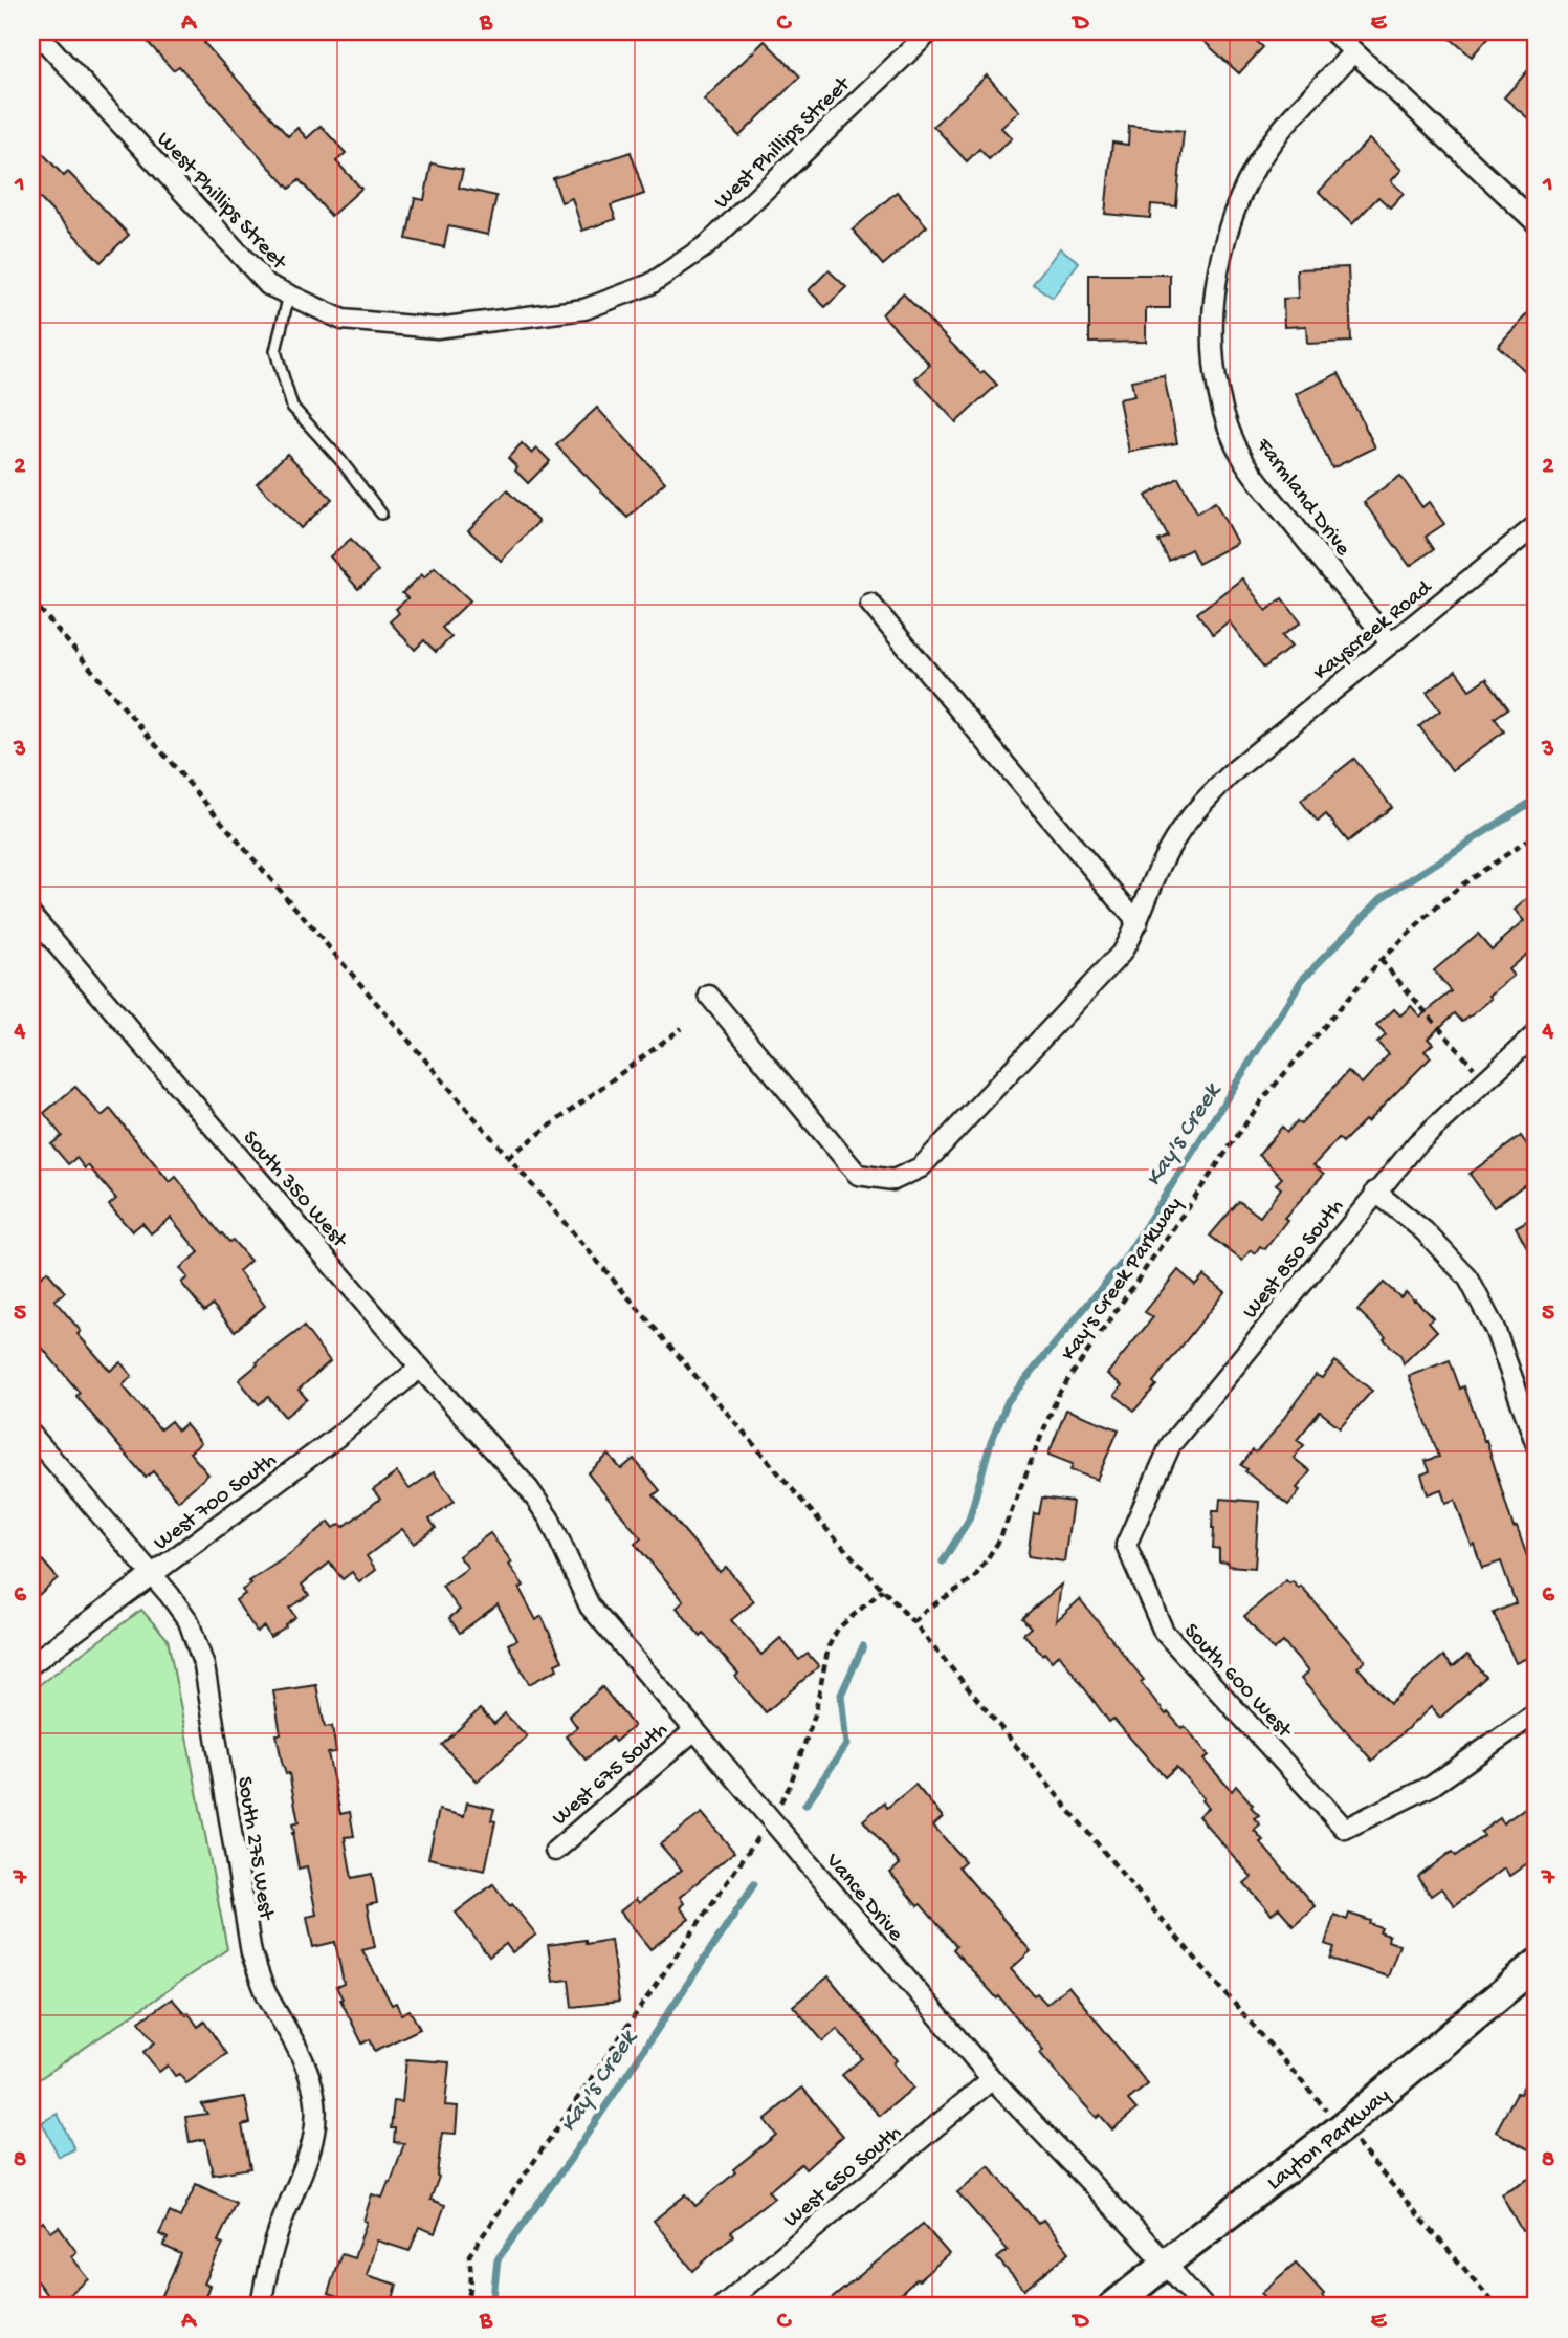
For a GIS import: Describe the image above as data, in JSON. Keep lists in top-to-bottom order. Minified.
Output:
{"streets":{"main road":["Layton Parkway"],"street":["West Phillips Street","Farmland Drive","Kayscreek Road","South 350 West","West 850 South","West 700 South","South 600 West","West 675 South","South 275 West","Vance Drive","West 650 South"],"path":["Kay's Creek Parkway"]},"crossings":[["Farmland Drive","Kayscreek Road"],["South 350 West","West 700 South"],["South 350 West","Vance Drive"],["West 850 South","South 600 West"],["West 700 South","South 275 West"],["West 675 South","Vance Drive"],["Vance Drive","Layton Parkway"],["Vance Drive","West 650 South"]],"water":["Kay's Creek"],"grid":{"columns":["A","B","C","D","E"],"rows":["1","2","3","4","5","6","7","8"]}}
